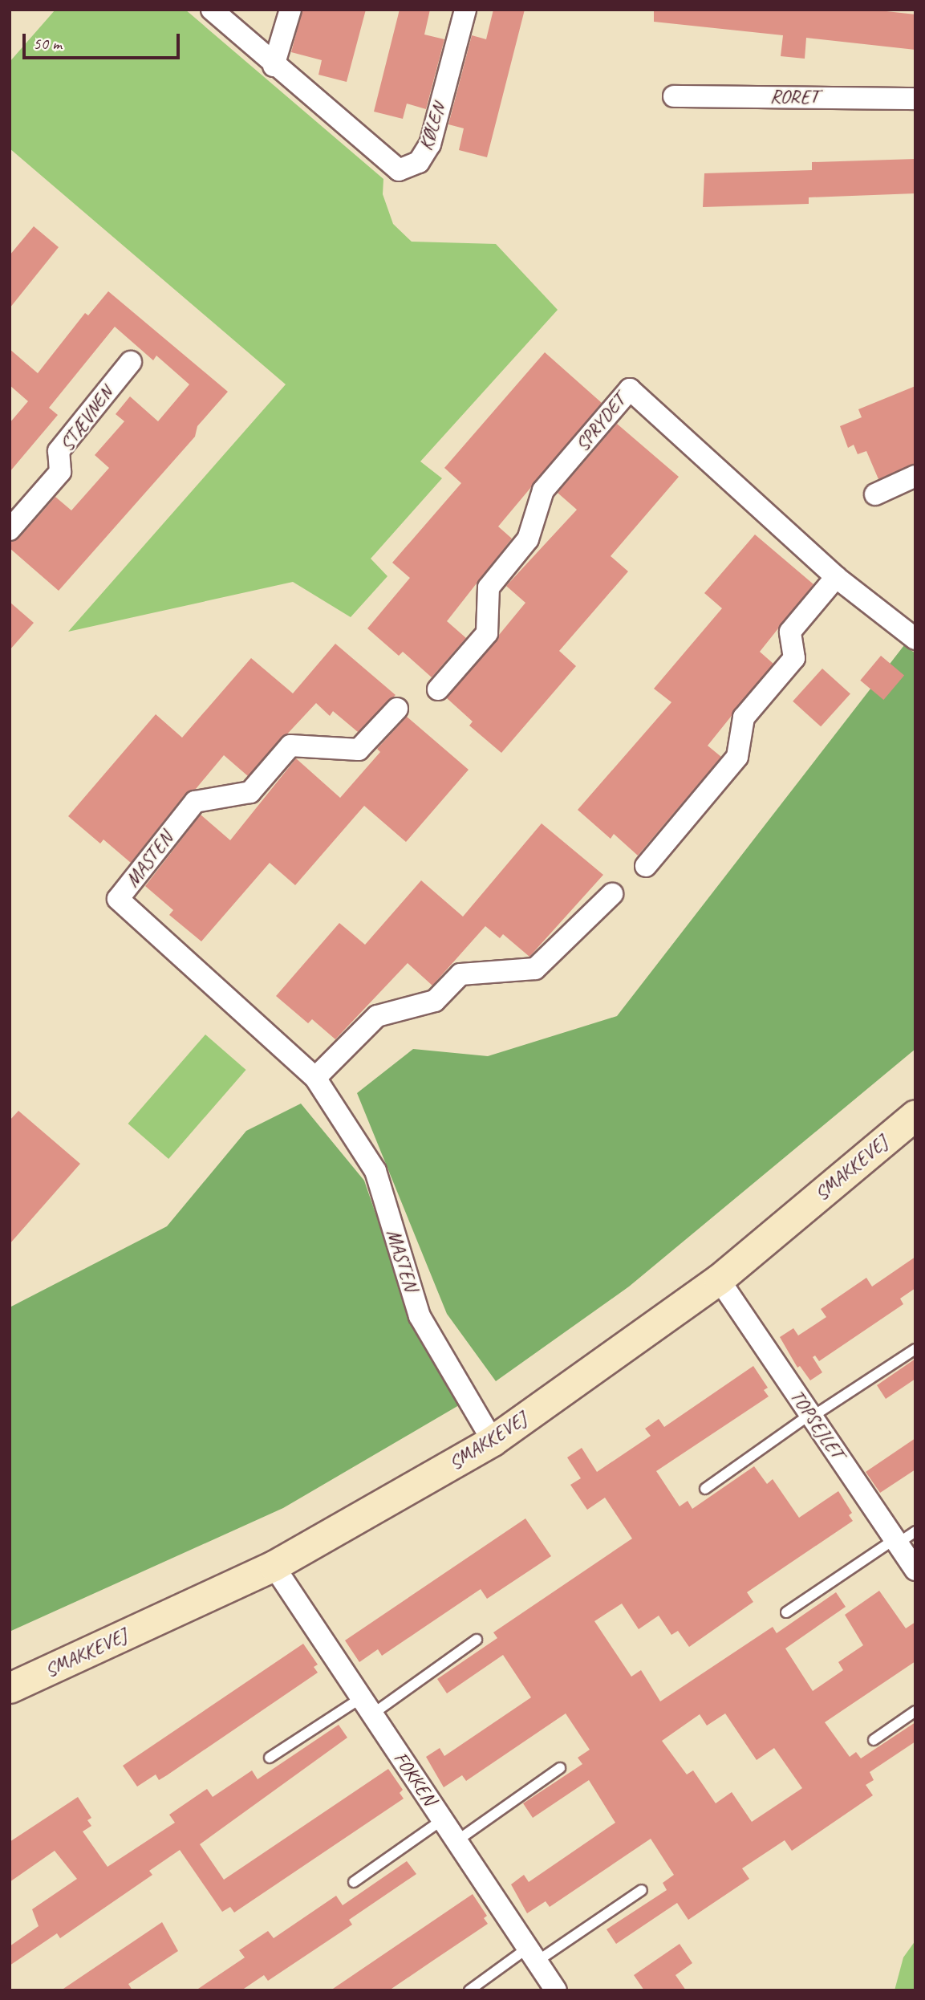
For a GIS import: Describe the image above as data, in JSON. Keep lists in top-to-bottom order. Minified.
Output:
{"streets":{"street":["RORET","KØLEN","STÆVNEN","SPRYDET","MASTEN","SMAKKEVEJ","TOPSEJLET","FOKKEN"]},"crossings":[["MASTEN","SMAKKEVEJ"],["SMAKKEVEJ","TOPSEJLET"],["SMAKKEVEJ","FOKKEN"]],"scale_bar":"50 m"}
